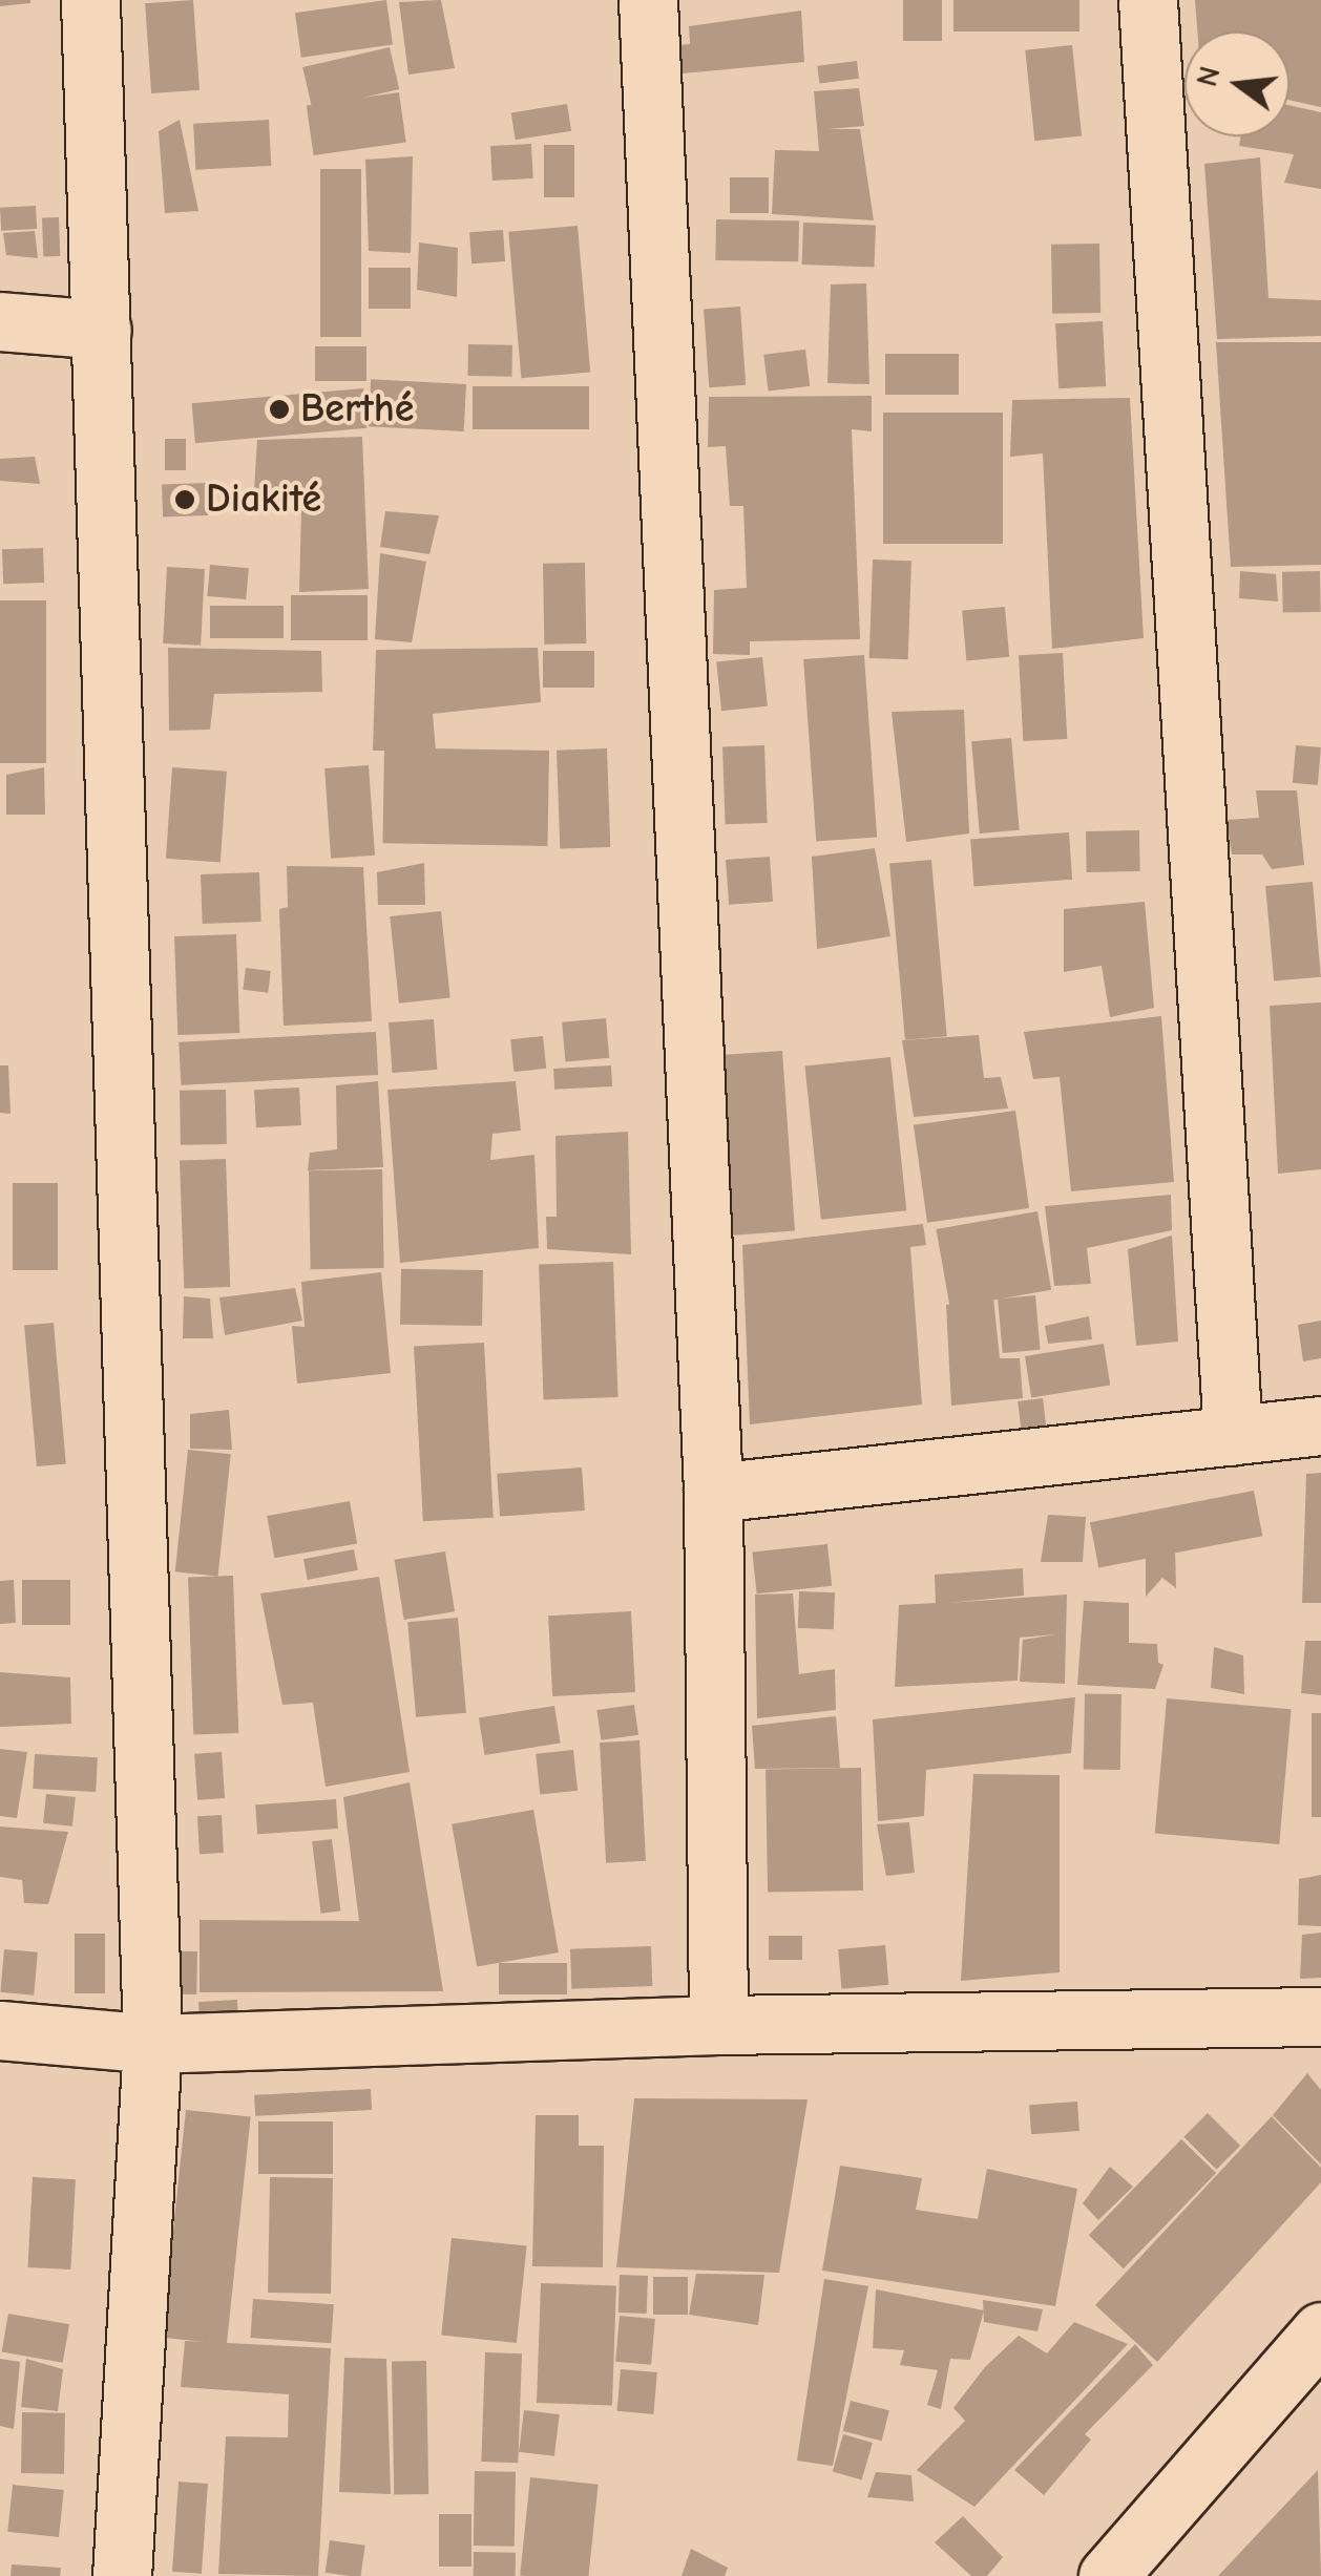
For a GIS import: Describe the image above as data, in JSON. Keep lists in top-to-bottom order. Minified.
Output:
{"places":["Berthé","Diakité"],"north":"left"}
